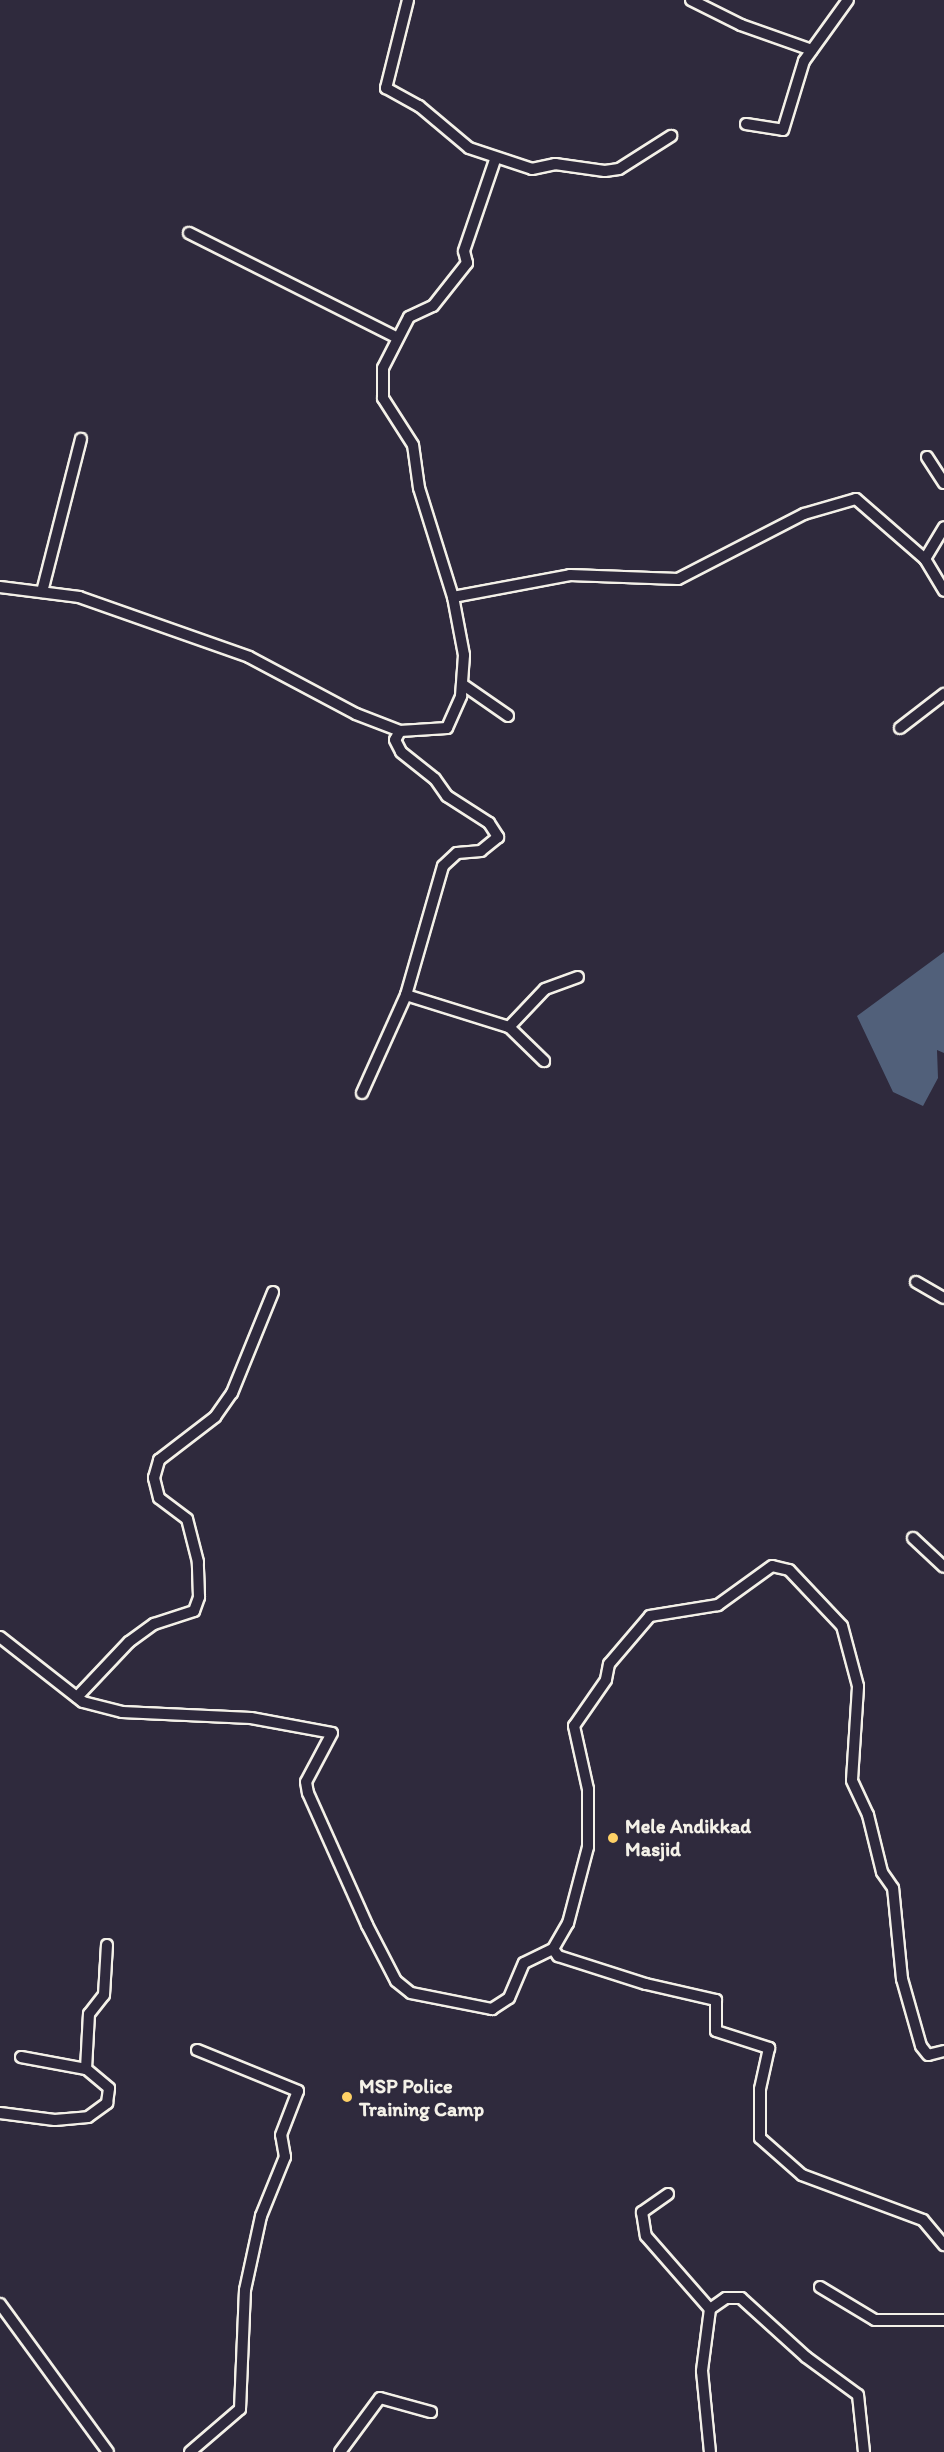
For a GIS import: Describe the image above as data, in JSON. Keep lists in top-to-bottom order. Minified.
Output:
{"places":["Mele Andikkad Masjid","MSP Police Training Camp"]}
